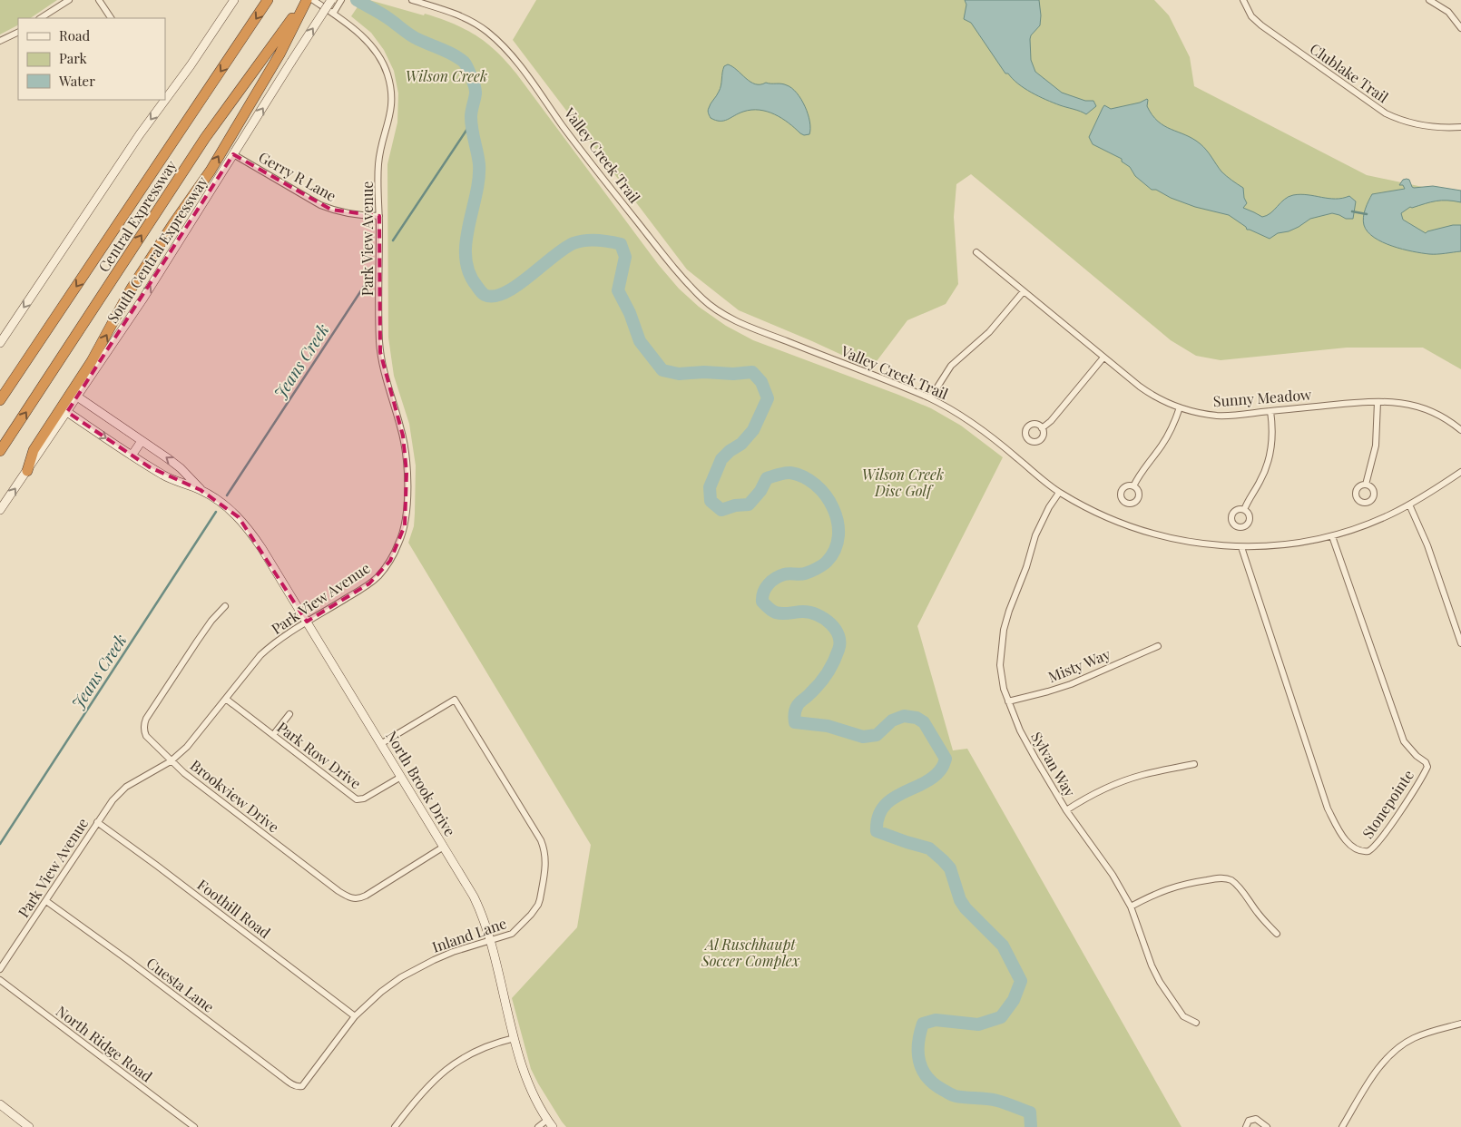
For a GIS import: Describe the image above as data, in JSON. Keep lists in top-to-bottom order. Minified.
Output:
{"streets":{"highway":["Central Expressway"],"street":["Clublake Trail","Valley Creek Trail","Gerry R Lane","Park View Avenue","South Central Expressway","Sunny Meadow","Misty Way","Park Row Drive","Sylvan Way","North Brook Drive","Brookview Drive","Stonepointe","Foothill Road","Inland Lane","Cuesta Lane","North Ridge Road"]},"crossings":[["Valley Creek Trail","Sylvan Way"],["Valley Creek Trail","Stonepointe"],["Gerry R Lane","Park View Avenue"],["Gerry R Lane","South Central Expressway"],["Park View Avenue","Park Row Drive"],["Park View Avenue","North Brook Drive"],["Park View Avenue","Brookview Drive"],["Park View Avenue","Foothill Road"],["Park View Avenue","Cuesta Lane"],["South Central Expressway","North Brook Drive"],["Misty Way","Sylvan Way"],["Park Row Drive","North Brook Drive"],["North Brook Drive","Brookview Drive"],["North Brook Drive","Inland Lane"],["Foothill Road","Inland Lane"],["Inland Lane","Cuesta Lane"]],"one_way":["South Central Expressway"],"water":["Jeans Creek"],"parks":["Wilson Creek","Wilson Creek Disc Golf","Al Ruschhaupt Soccer Complex"],"legend":["Road","Park","Water"]}
